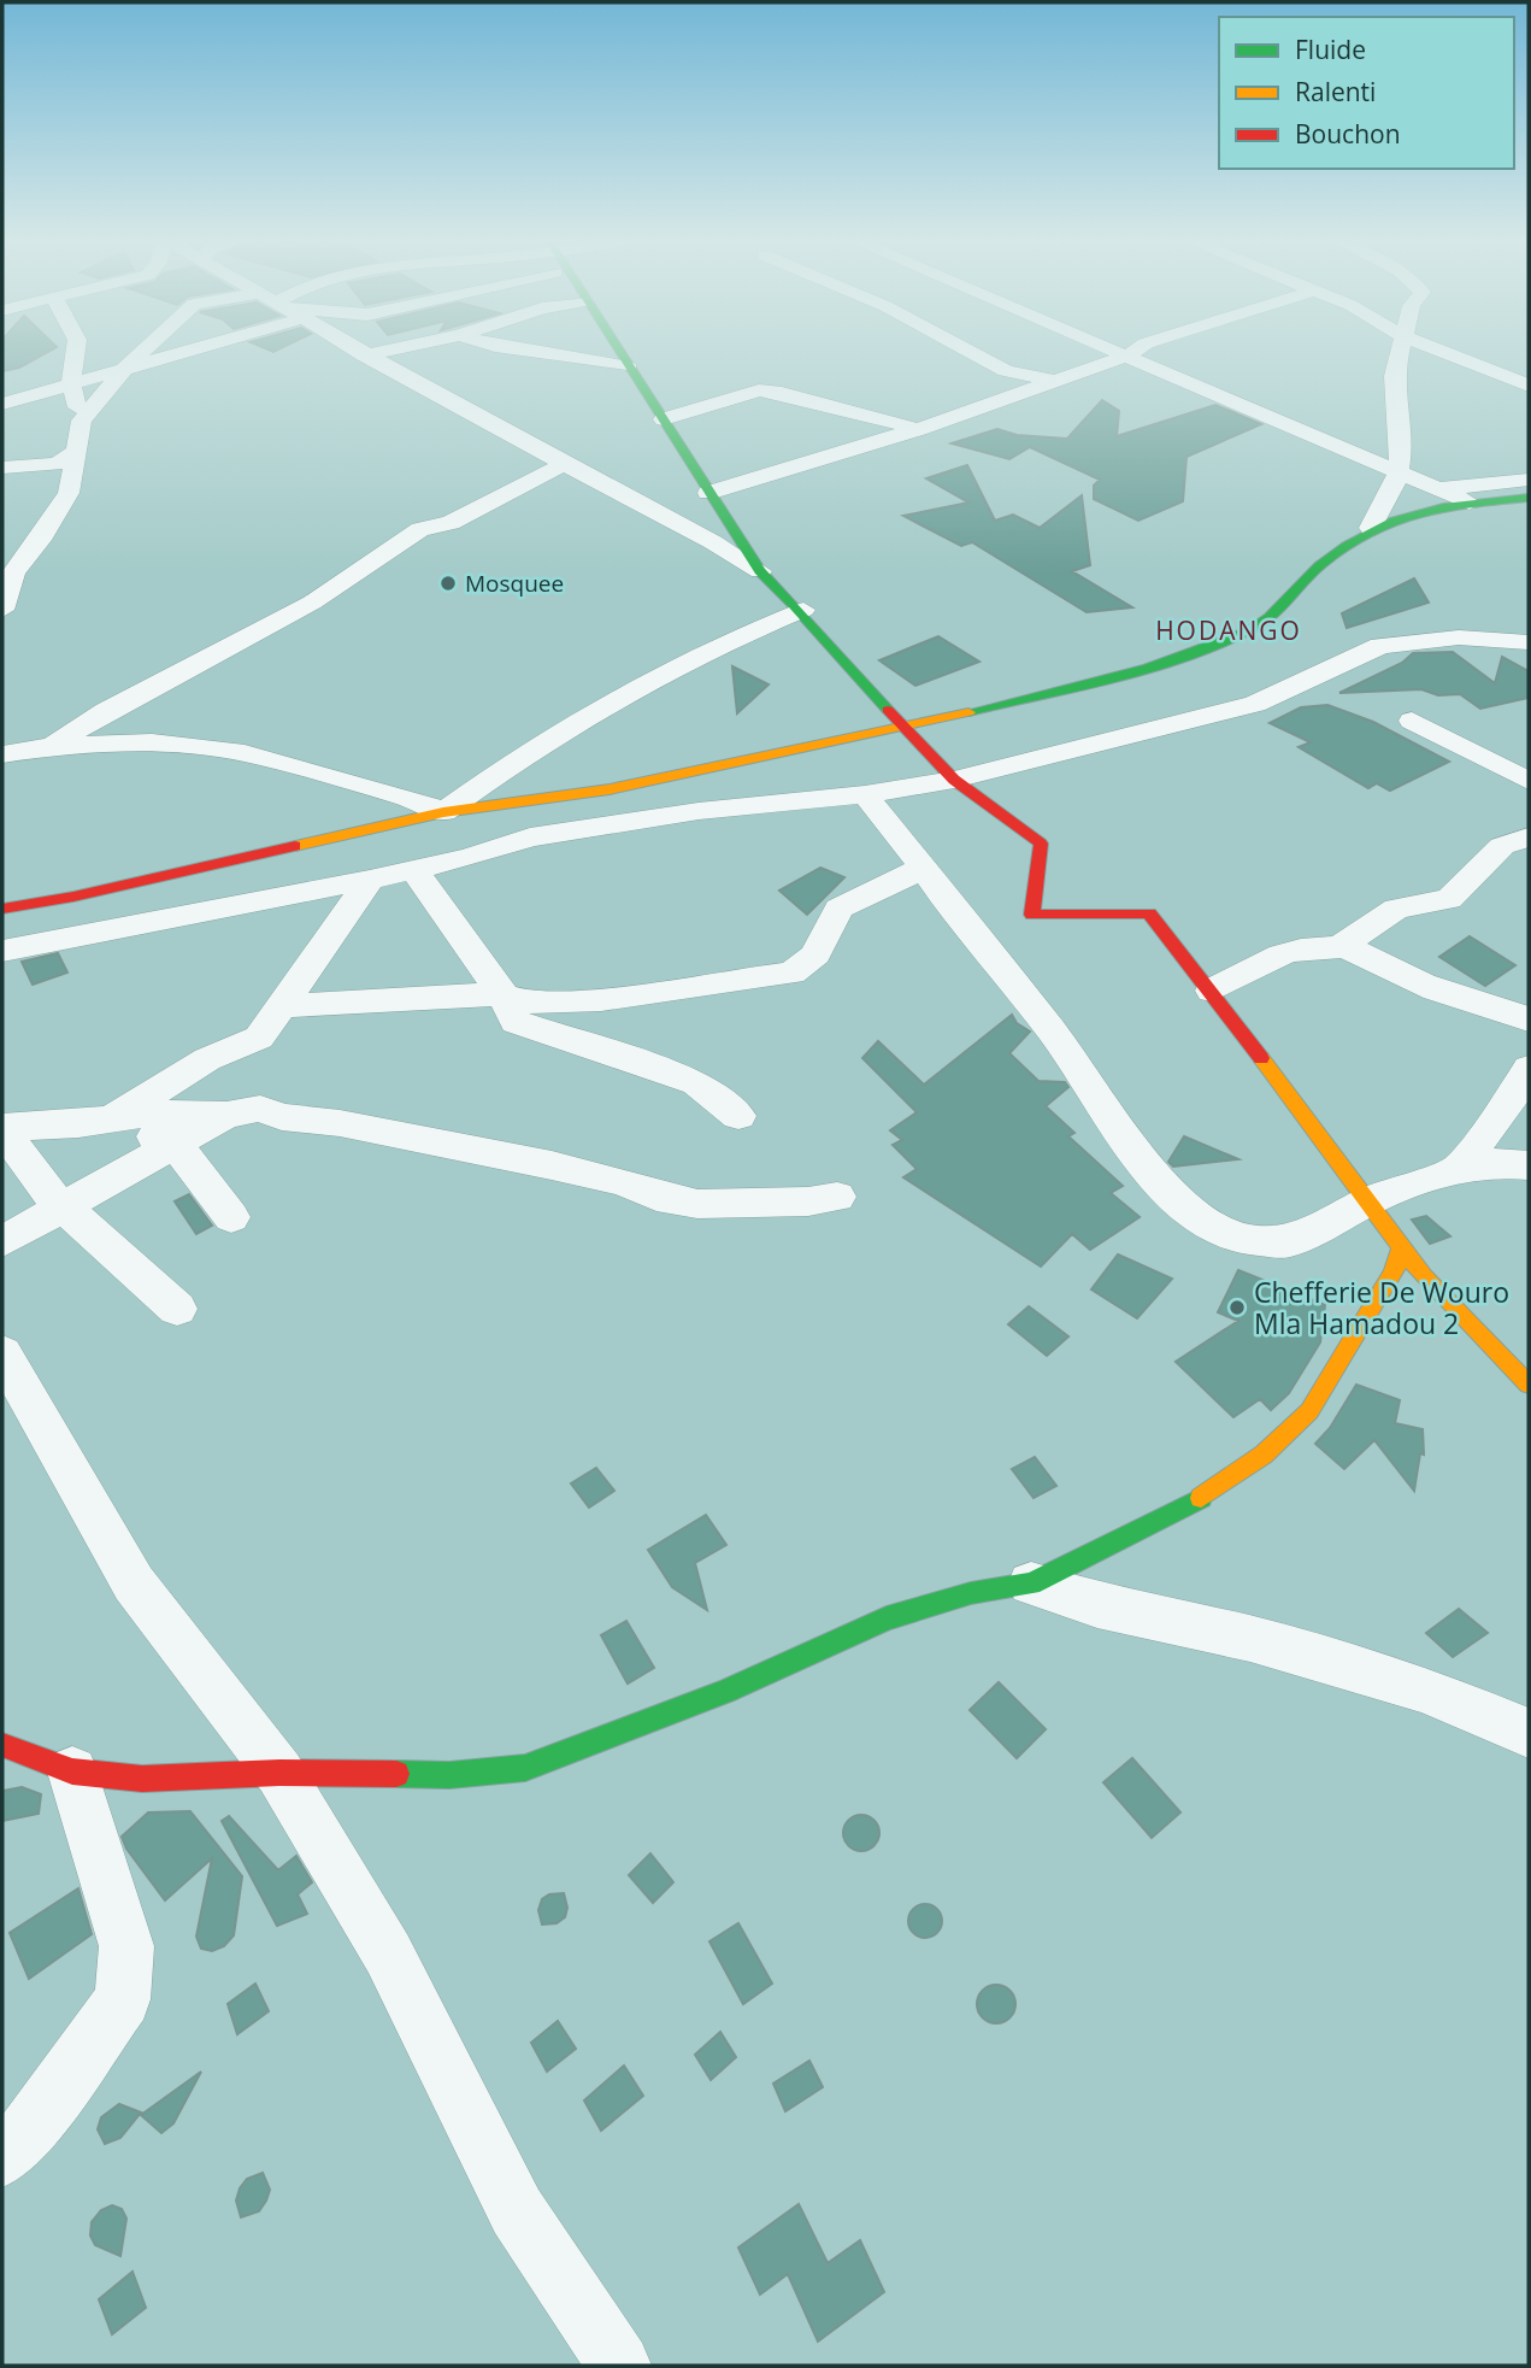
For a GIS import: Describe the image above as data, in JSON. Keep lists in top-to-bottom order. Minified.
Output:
{"districts":["HODANGO"],"places":["Mosquee","Chefferie De Wouro Mla Hamadou 2"],"legend":["Fluide","Ralenti","Bouchon"]}
